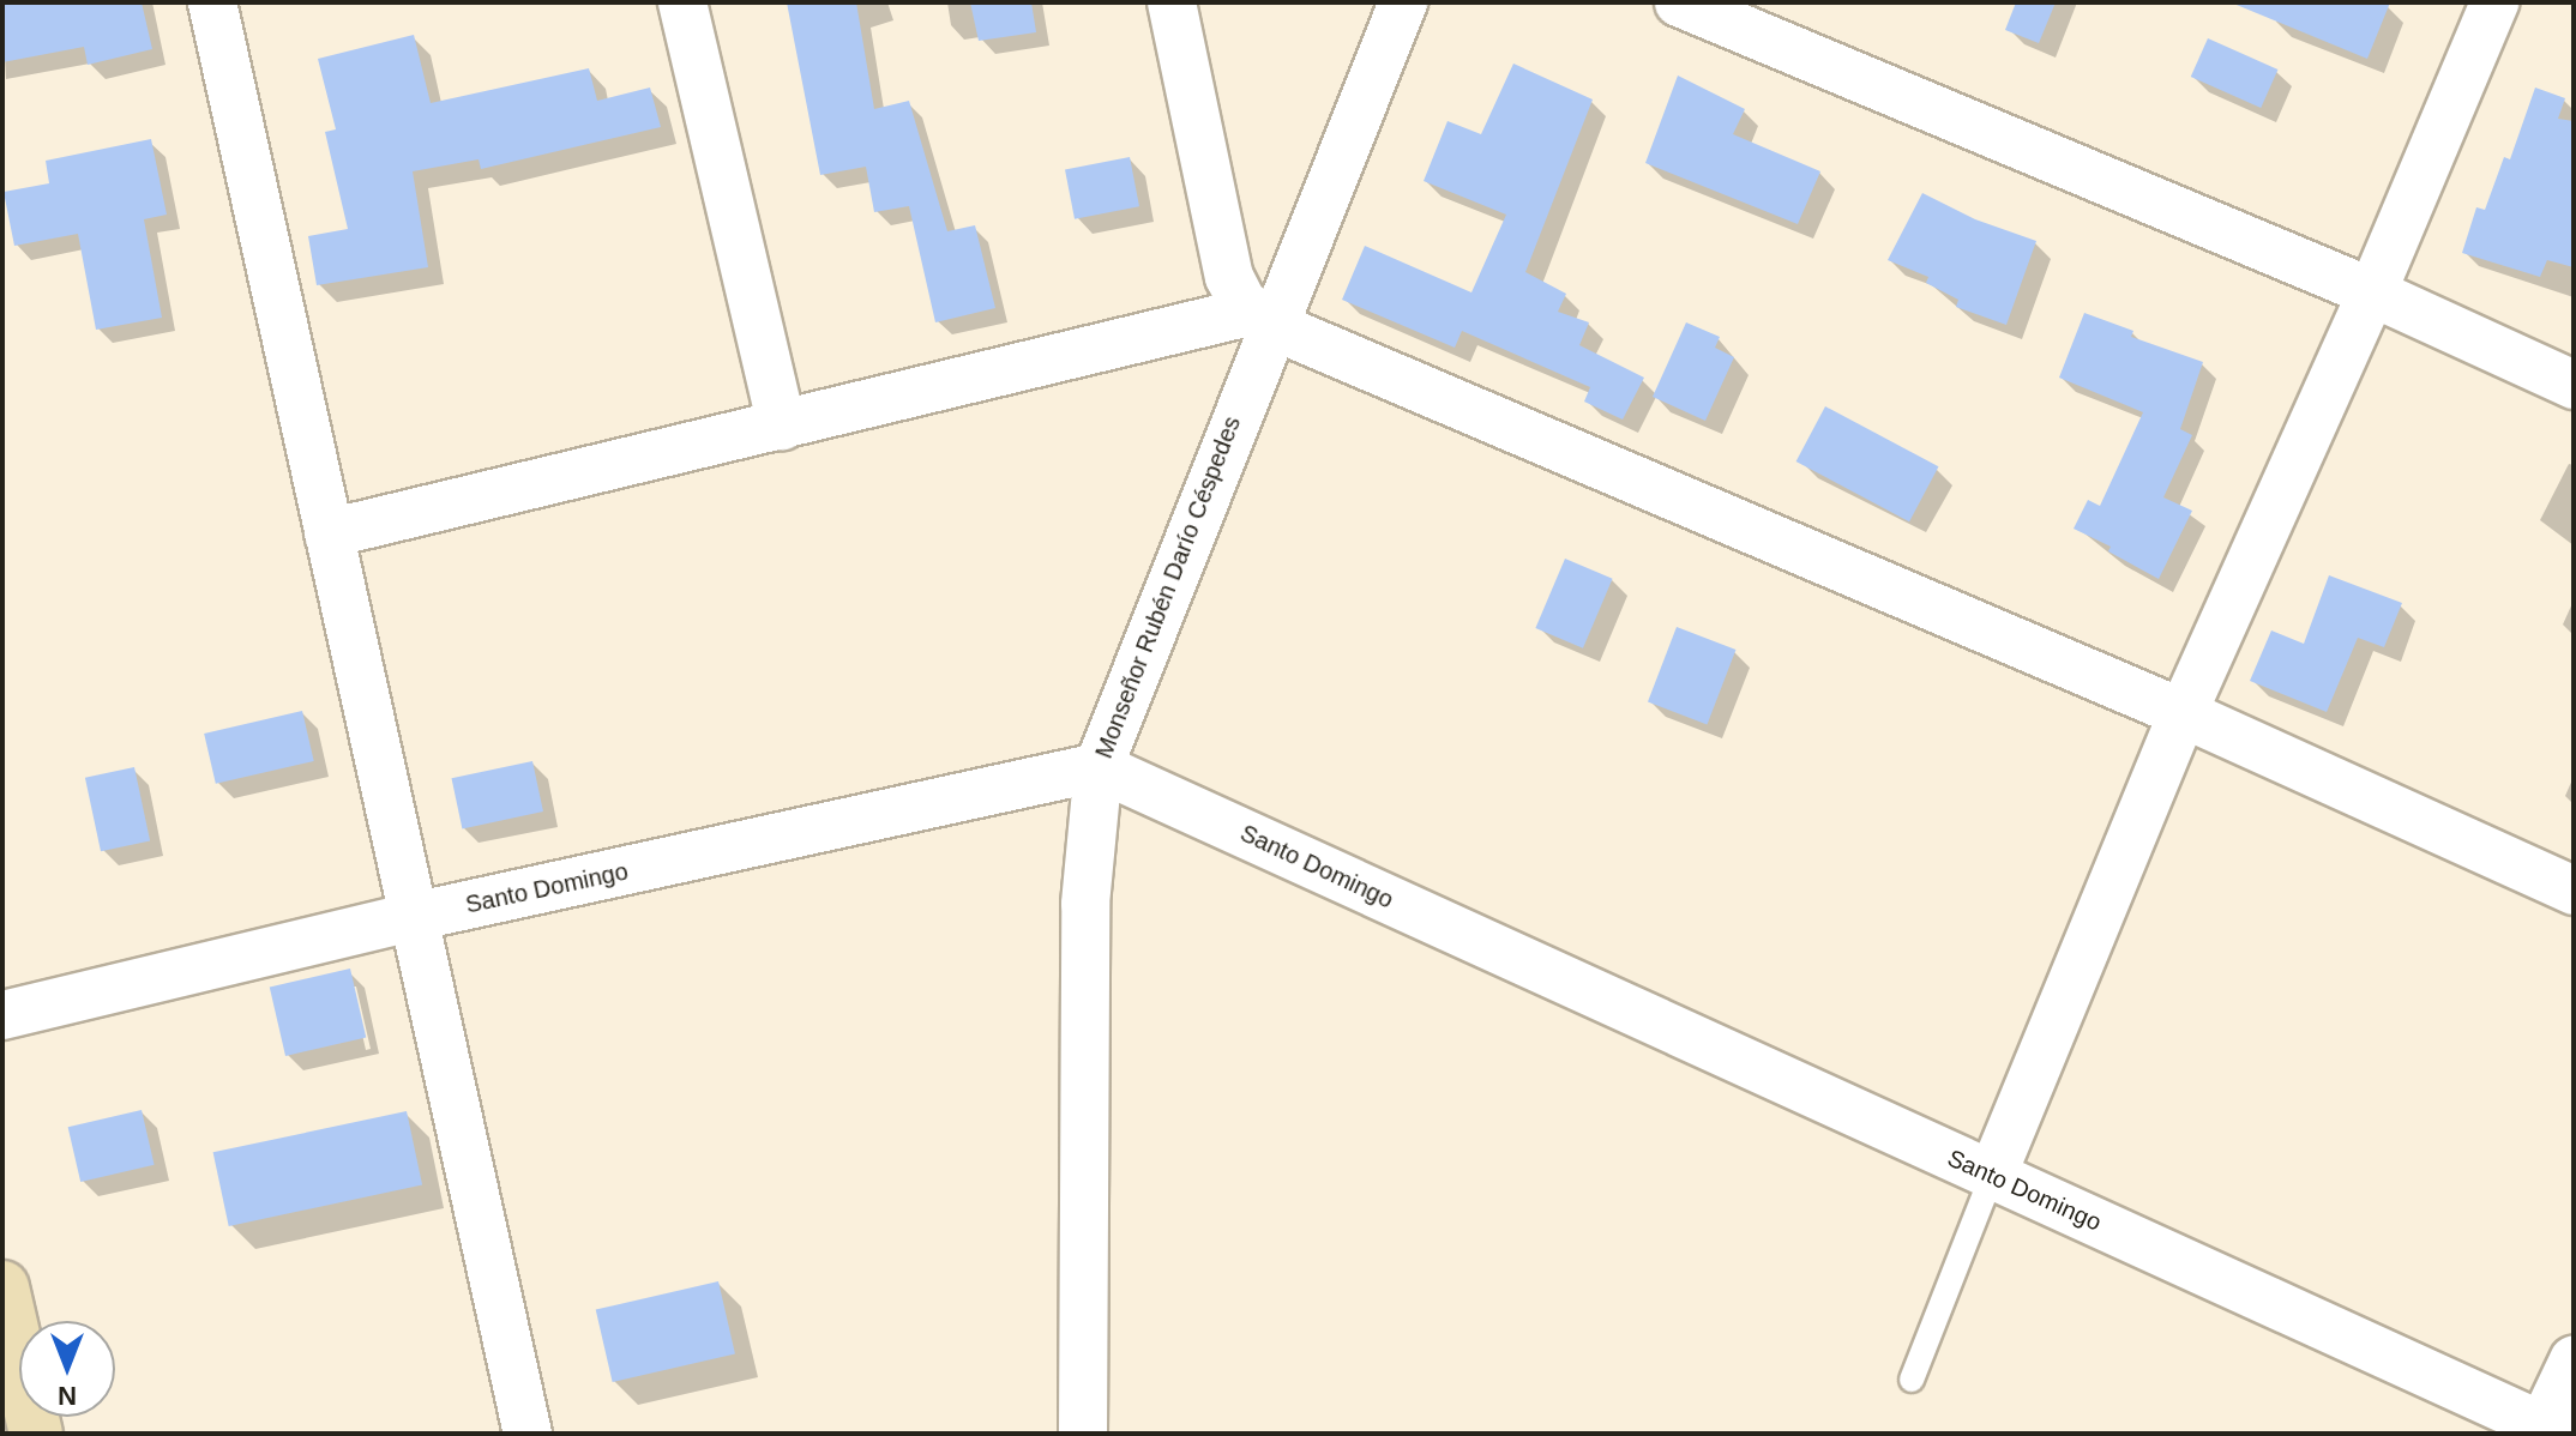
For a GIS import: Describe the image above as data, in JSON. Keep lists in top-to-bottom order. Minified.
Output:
{"streets":{"street":["Monseñor Rubén Darío Céspedes","Santo Domingo"]},"crossings":[["Monseñor Rubén Darío Céspedes","Santo Domingo"]],"north":"bottom"}
